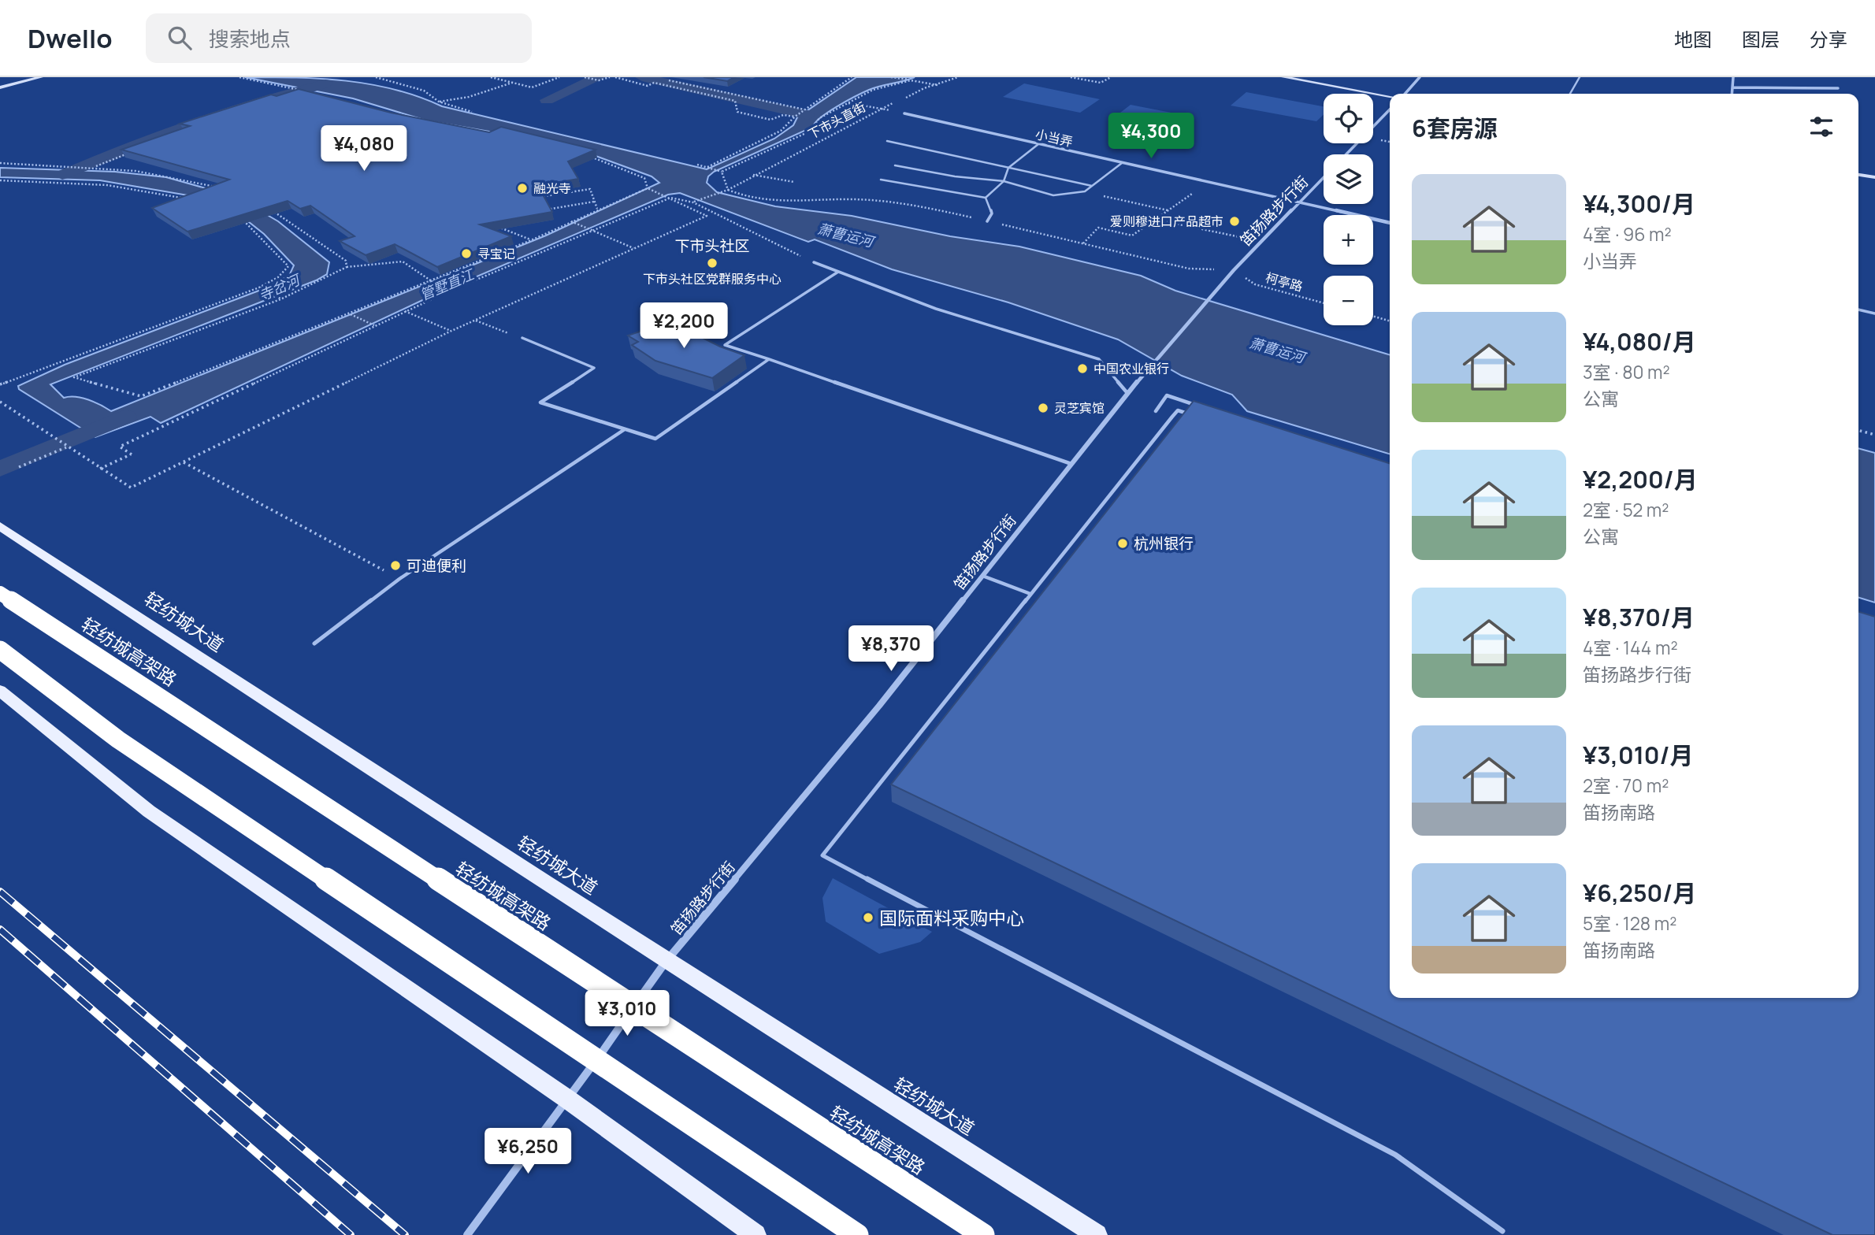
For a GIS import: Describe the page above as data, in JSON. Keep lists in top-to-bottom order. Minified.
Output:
{"streets":{"highway":["轻纺城高架路"],"main road":["轻纺城大道"],"street":["小当弄","笛扬路步行街"],"path":["下市头直街","柯亭路"]},"crossings":[["小当弄","笛扬路步行街"],["笛扬路步行街","柯亭路"],["笛扬路步行街","轻纺城大道"]],"districts":["下市头社区"],"water":["萧曹运河","管墅直江","寺岔河"],"places":["融光寺","爱则穆进口产品超市","寻宝记","下市头社区党群服务中心","中国农业银行","灵芝宾馆","杭州银行","可迪便利","国际面料采购中心"],"page":{"header":"Dwello","search":"搜索地点","nav":["地图","图层","分享"],"map_buttons":["+","−"],"heading":"6套房源","price":["¥4,300","¥4,080","¥2,200","¥8,370","¥3,010","¥6,250"],"list":[{"name":"¥4,300/月","note":"4室 · 96 m² · 小当弄"},{"name":"¥4,080/月","note":"3室 · 80 m² · 公寓"},{"name":"¥2,200/月","note":"2室 · 52 m² · 公寓"},{"name":"¥8,370/月","note":"4室 · 144 m² · 笛扬路步行街"},{"name":"¥3,010/月","note":"2室 · 70 m² · 笛扬南路"},{"name":"¥6,250/月","note":"5室 · 128 m² · 笛扬南路"}]}}
